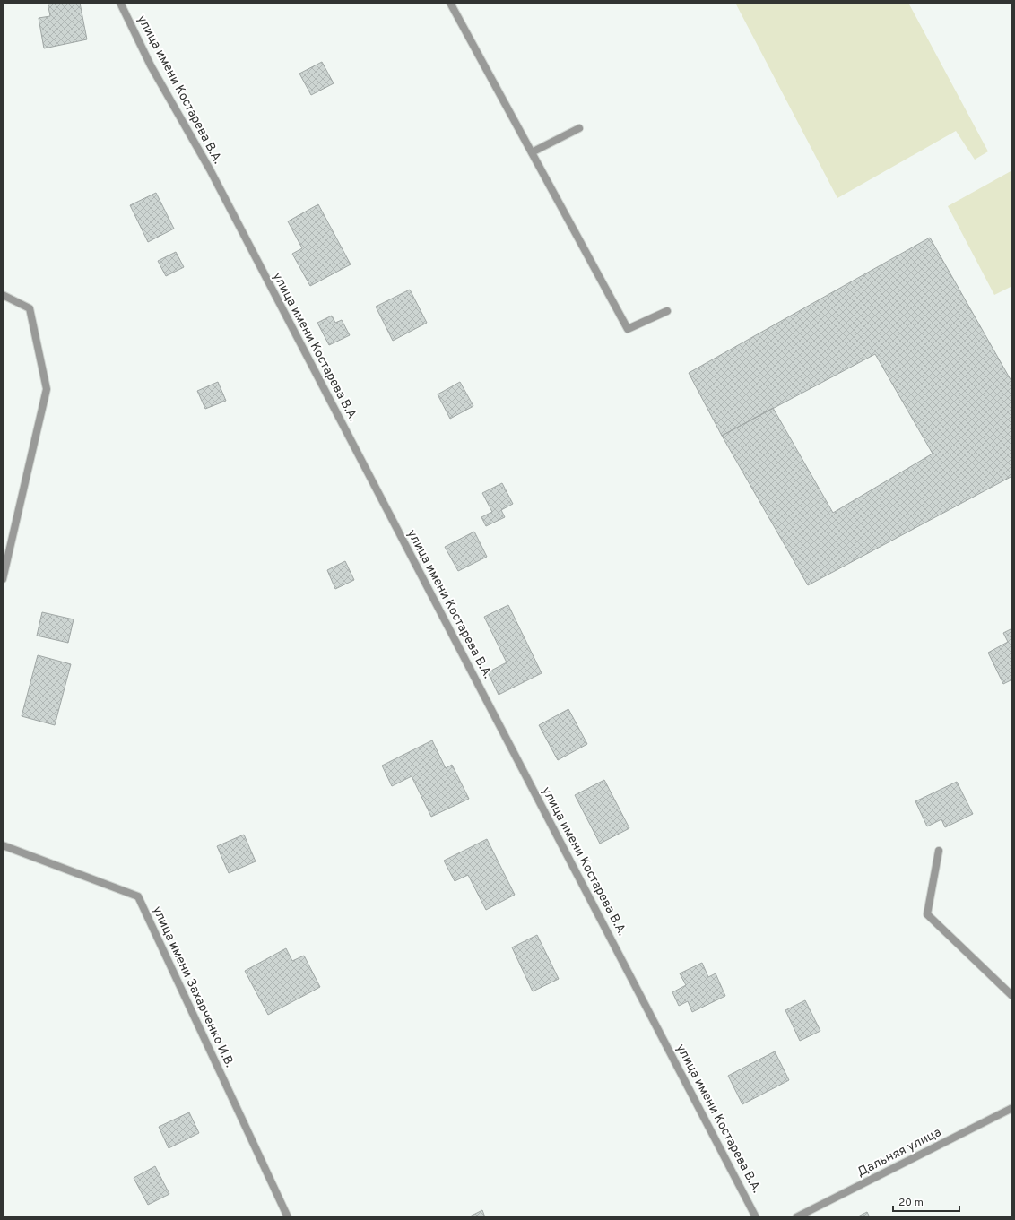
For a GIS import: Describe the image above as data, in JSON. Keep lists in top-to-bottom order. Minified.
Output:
{"streets":{"street":["улица имени Костарева В.А.","улица имени Захарченко И.В.","Дальняя улица"]},"scale_bar":"20 m"}
